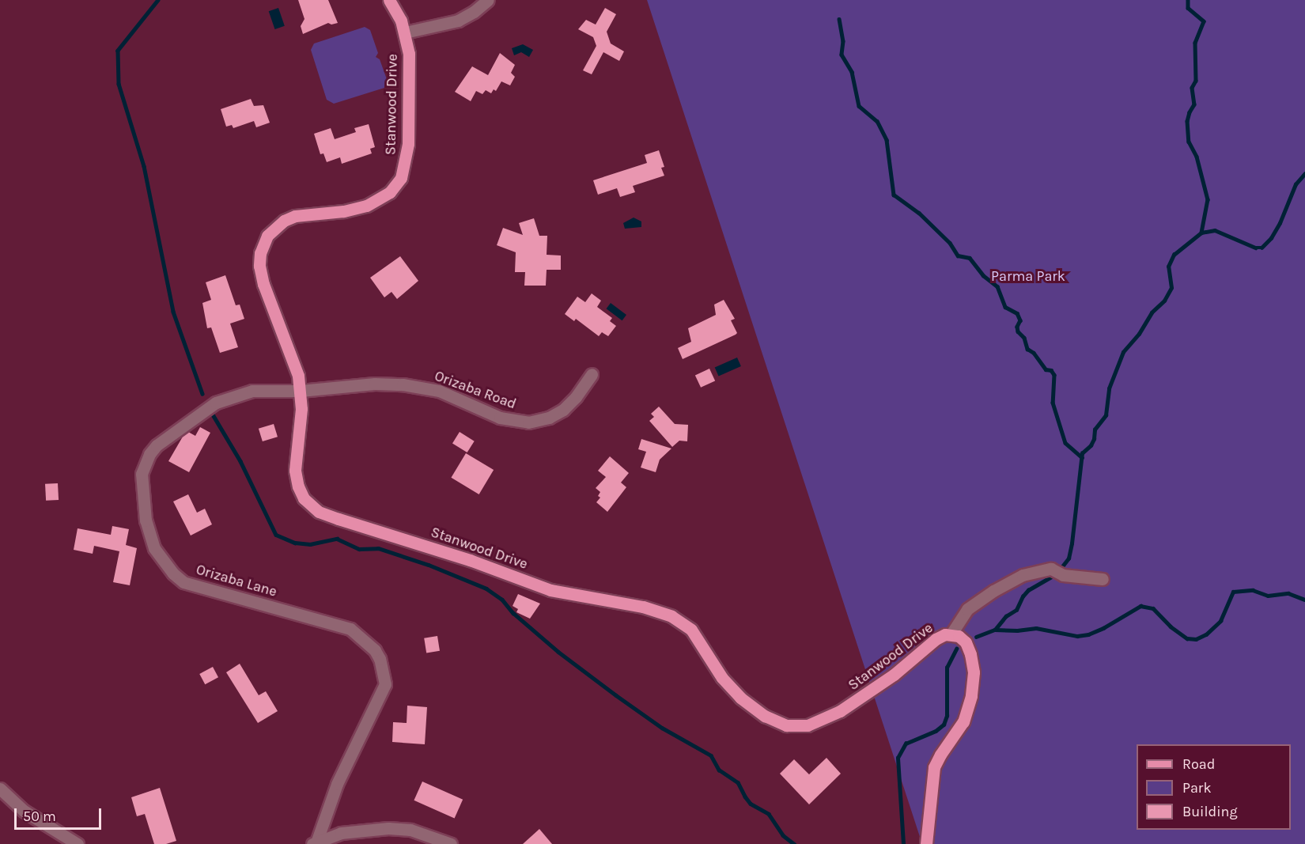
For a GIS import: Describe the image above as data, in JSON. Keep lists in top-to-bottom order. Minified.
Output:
{"streets":{"main road":["Stanwood Drive"],"street":["Orizaba Road","Orizaba Lane"]},"crossings":[["Stanwood Drive","Orizaba Road"],["Stanwood Drive","Orizaba Lane"],["Orizaba Road","Orizaba Lane"]],"parks":["Parma Park"],"legend":["Road","Park","Building"],"scale_bar":"50 m"}
